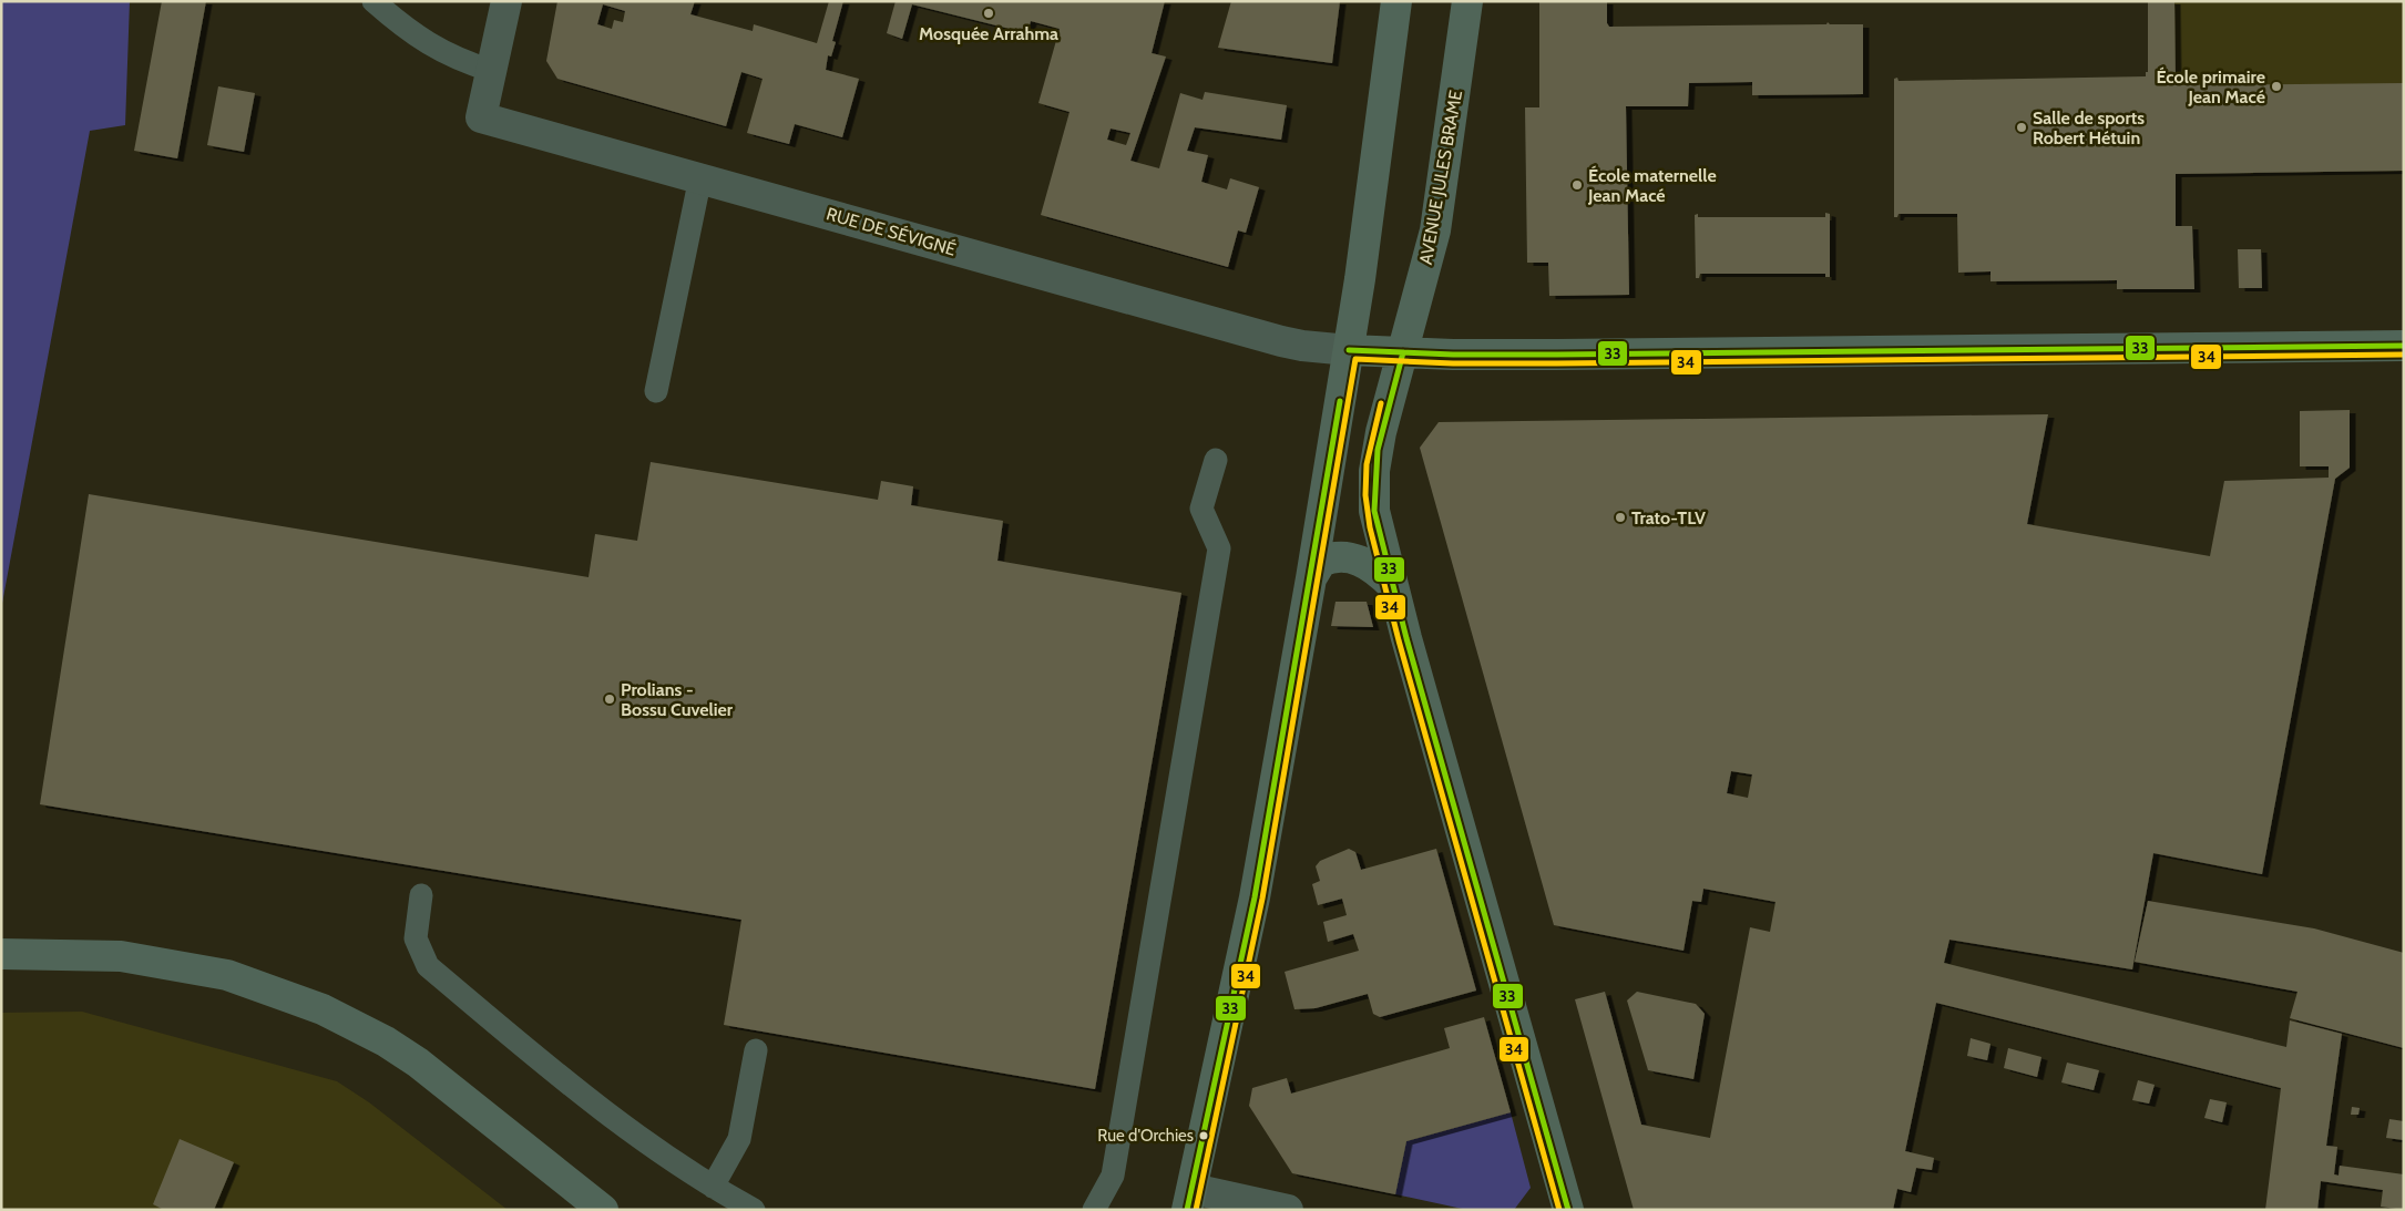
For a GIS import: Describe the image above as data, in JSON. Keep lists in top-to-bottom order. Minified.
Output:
{"streets":{"street":["AVENUE JULES BRAME","RUE DE SÉVIGNÉ"]},"places":["Mosquée Arrahma","École primaire Jean Macé","Salle de sports Robert Hétuin","École maternelle Jean Macé","Trato-TLV","Prolians - Bossu Cuvelier","Rue d'Orchies"],"lines":["transit line 33","transit line 34"]}
